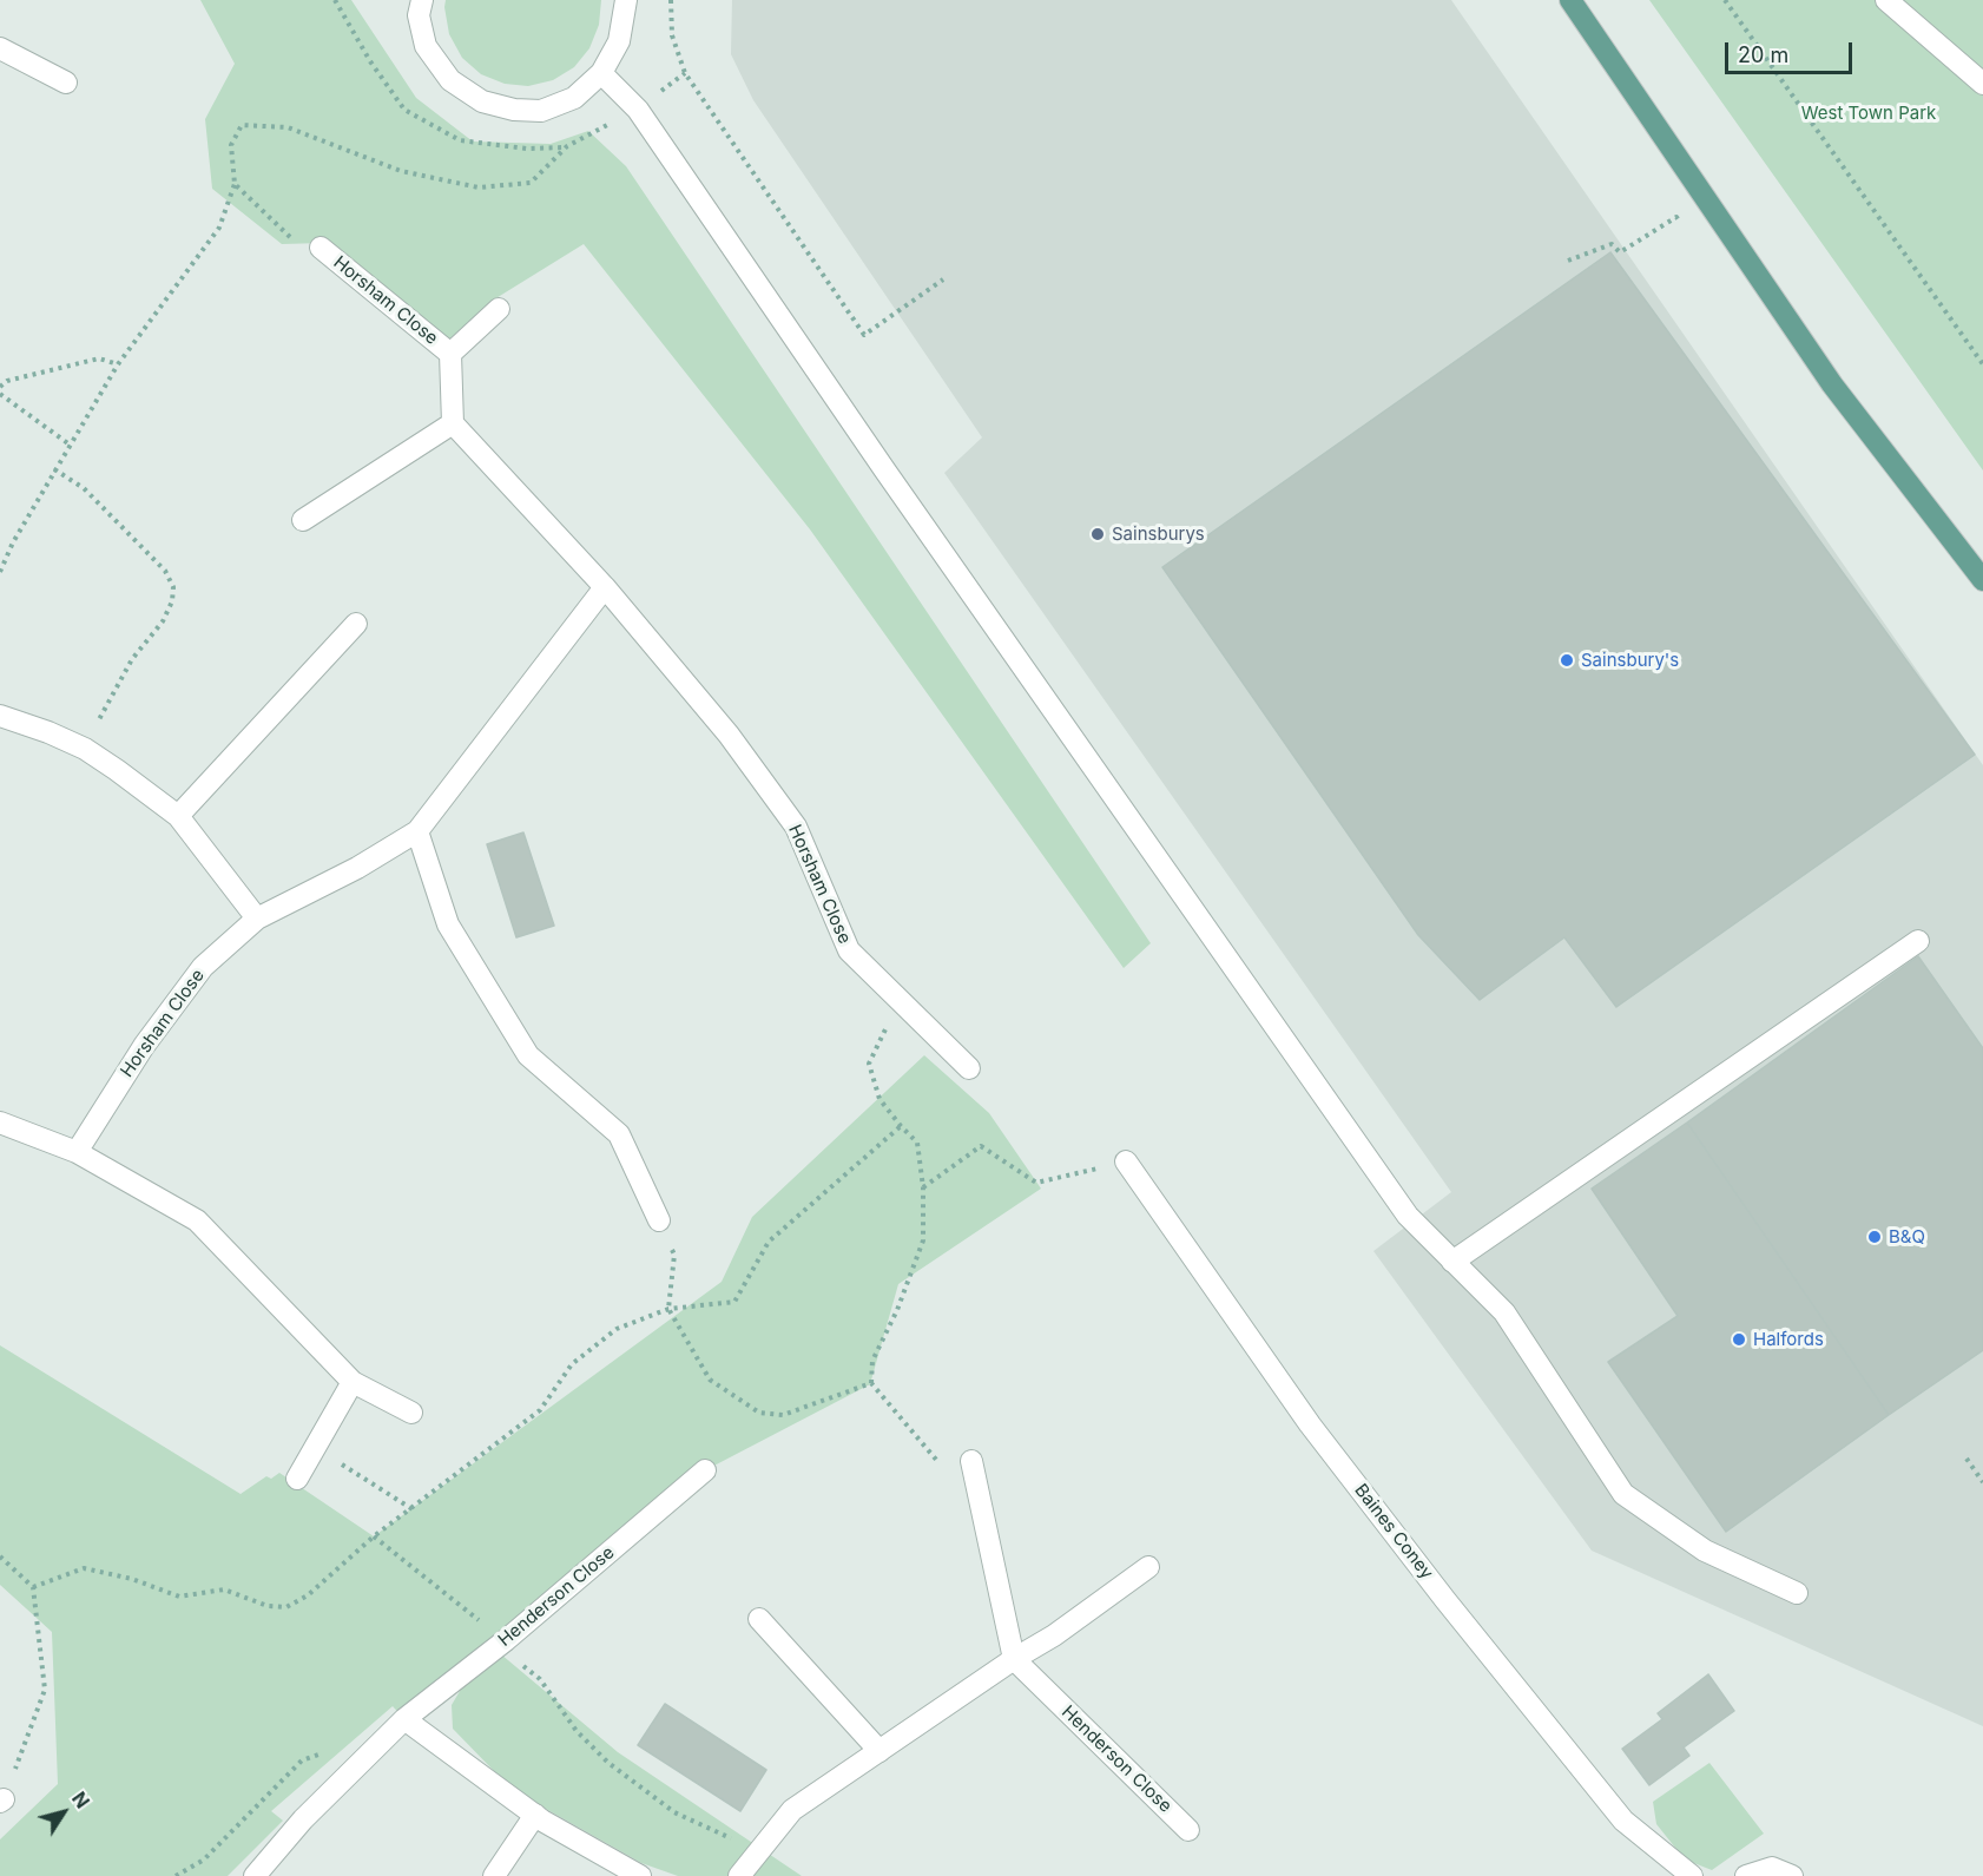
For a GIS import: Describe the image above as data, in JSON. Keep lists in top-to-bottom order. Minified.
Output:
{"streets":{"street":["Horsham Close","Baines Coney","Henderson Close"]},"parks":["West Town Park"],"places":["Sainsburys","Sainsbury's","B&Q","Halfords"],"scale_bar":"20 m","north":"top right"}
